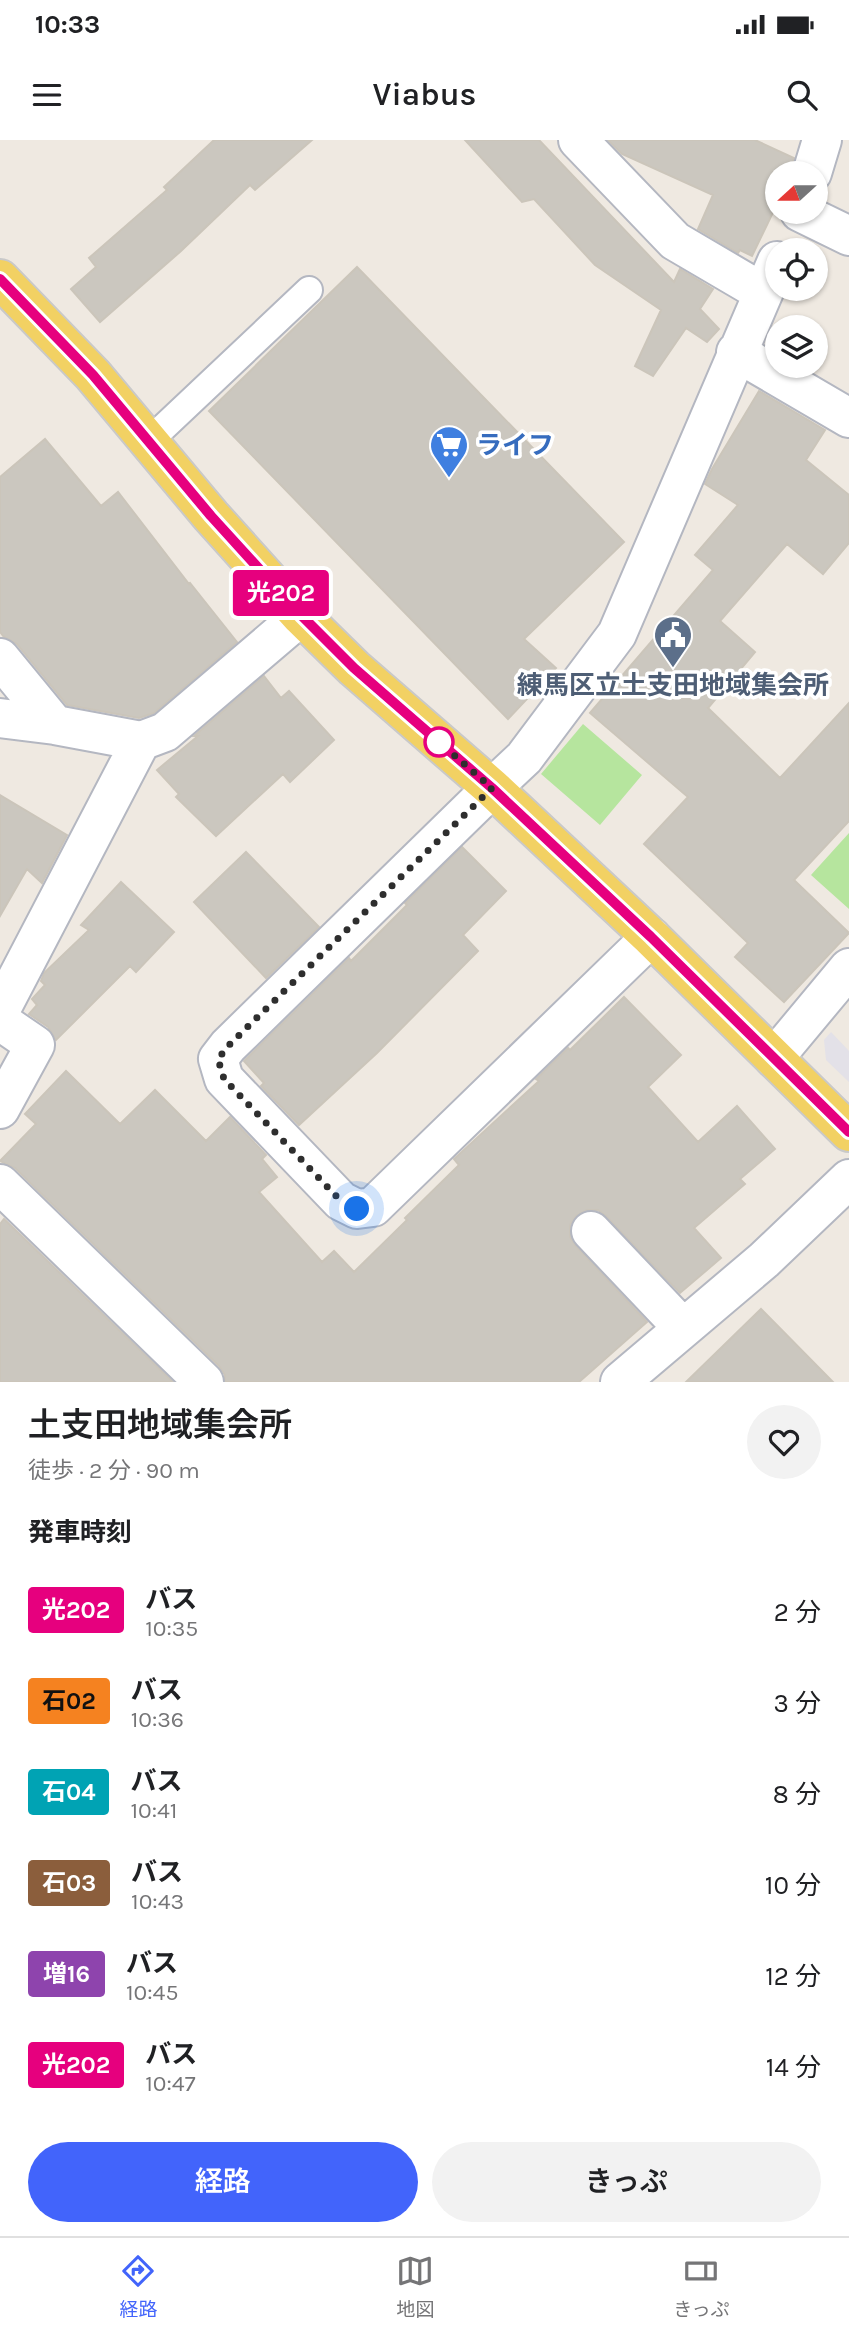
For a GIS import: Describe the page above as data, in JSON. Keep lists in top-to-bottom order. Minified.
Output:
{"places":{"supermarket":["ライフ"],"public building":["練馬区立土支田地域集会所"]},"lines":["bus line 光202"],"north":"left","page":{"status":"10:33","header":"Viabus","on_map":"光202","heading":[["土支田地域集会所","徒歩 · 2 分 · 90 m"],"発車時刻"],"list":[{"mark":"光202","name":"バス","note":"10:35","value":"2 分"},{"mark":"石02","name":"バス","note":"10:36","value":"3 分"},{"mark":"石04","name":"バス","note":"10:41","value":"8 分"},{"mark":"石03","name":"バス","note":"10:43","value":"10 分"},{"mark":"増16","name":"バス","note":"10:45","value":"12 分"},{"mark":"光202","name":"バス","note":"10:47","value":"14 分"}],"buttons":["経路","きっぷ"],"tabs":["経路","地図","きっぷ"]}}
